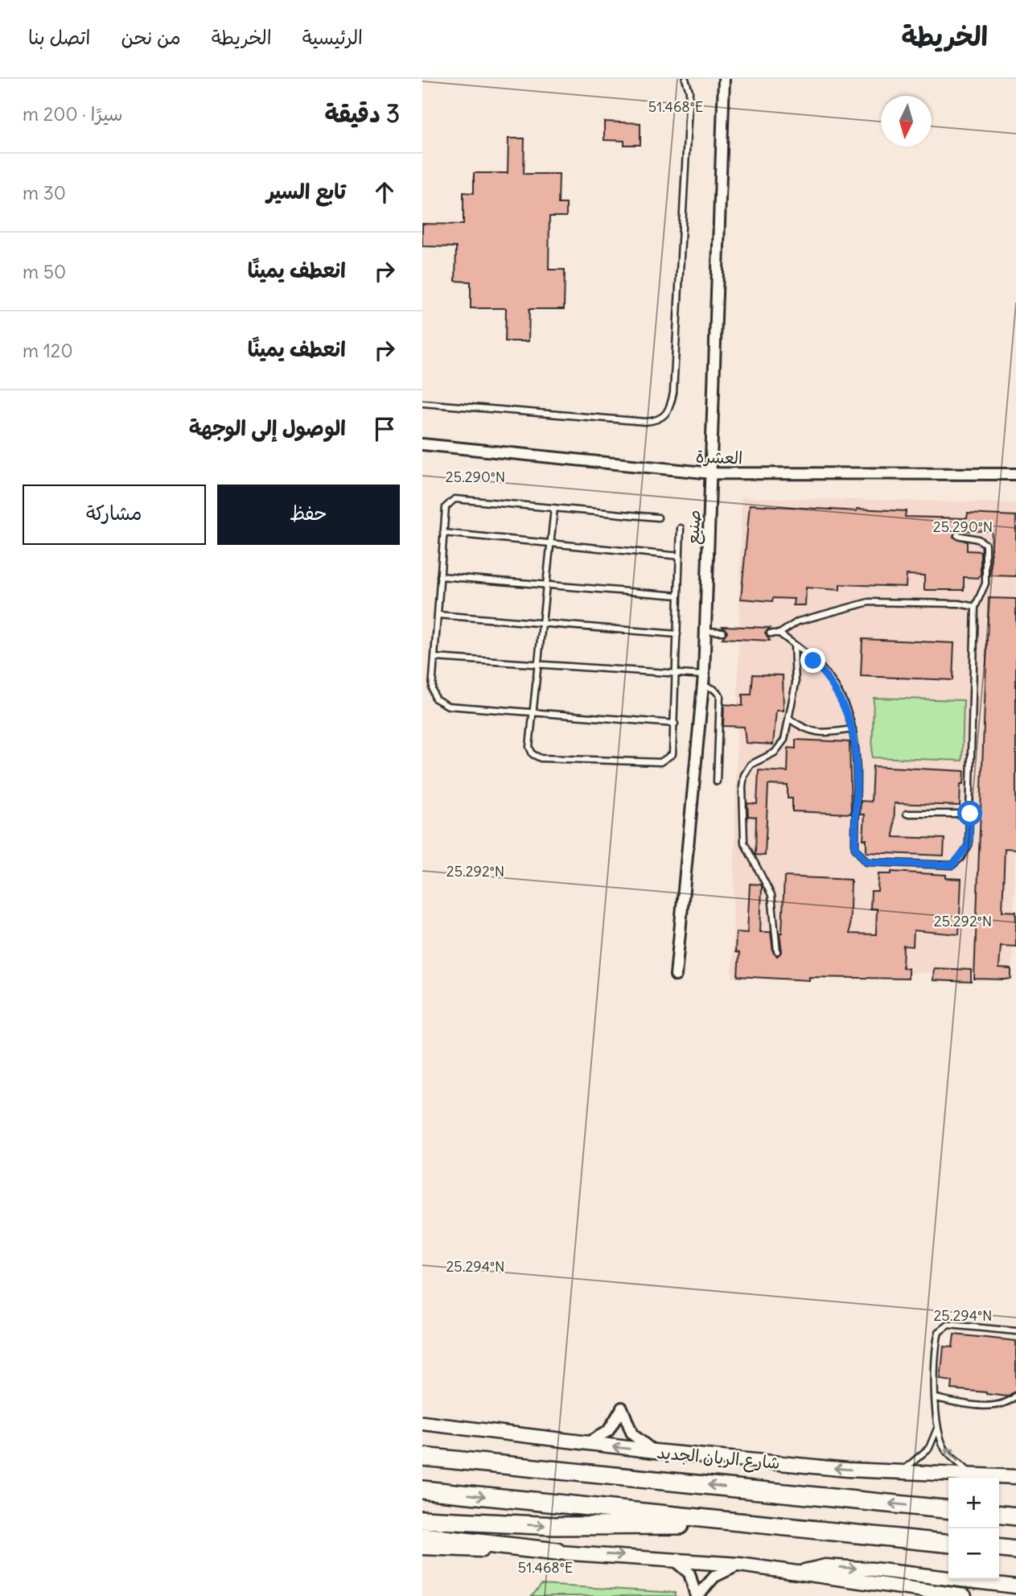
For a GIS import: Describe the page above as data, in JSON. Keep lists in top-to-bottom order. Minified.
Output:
{"streets":{"highway":["شارع الريان الجديد"],"street":["العشرة","صنيع"]},"crossings":[["العشرة","صنيع"]],"north":"bottom","page":{"header":"الخريطة","nav":["الرئيسية","الخريطة","من نحن","اتصل بنا"],"heading":["3 دقيقة","سيرًا · 200 m"],"list":[["تابع السير","30 m"],["انعطف يمينًا","50 m"],["انعطف يمينًا","120 m"],"الوصول إلى الوجهة"],"buttons":["حفظ","مشاركة"],"map_buttons":["+","−"]},"coordinates":["51.468°E","25.290°N","25.292°N","25.294°N"]}
